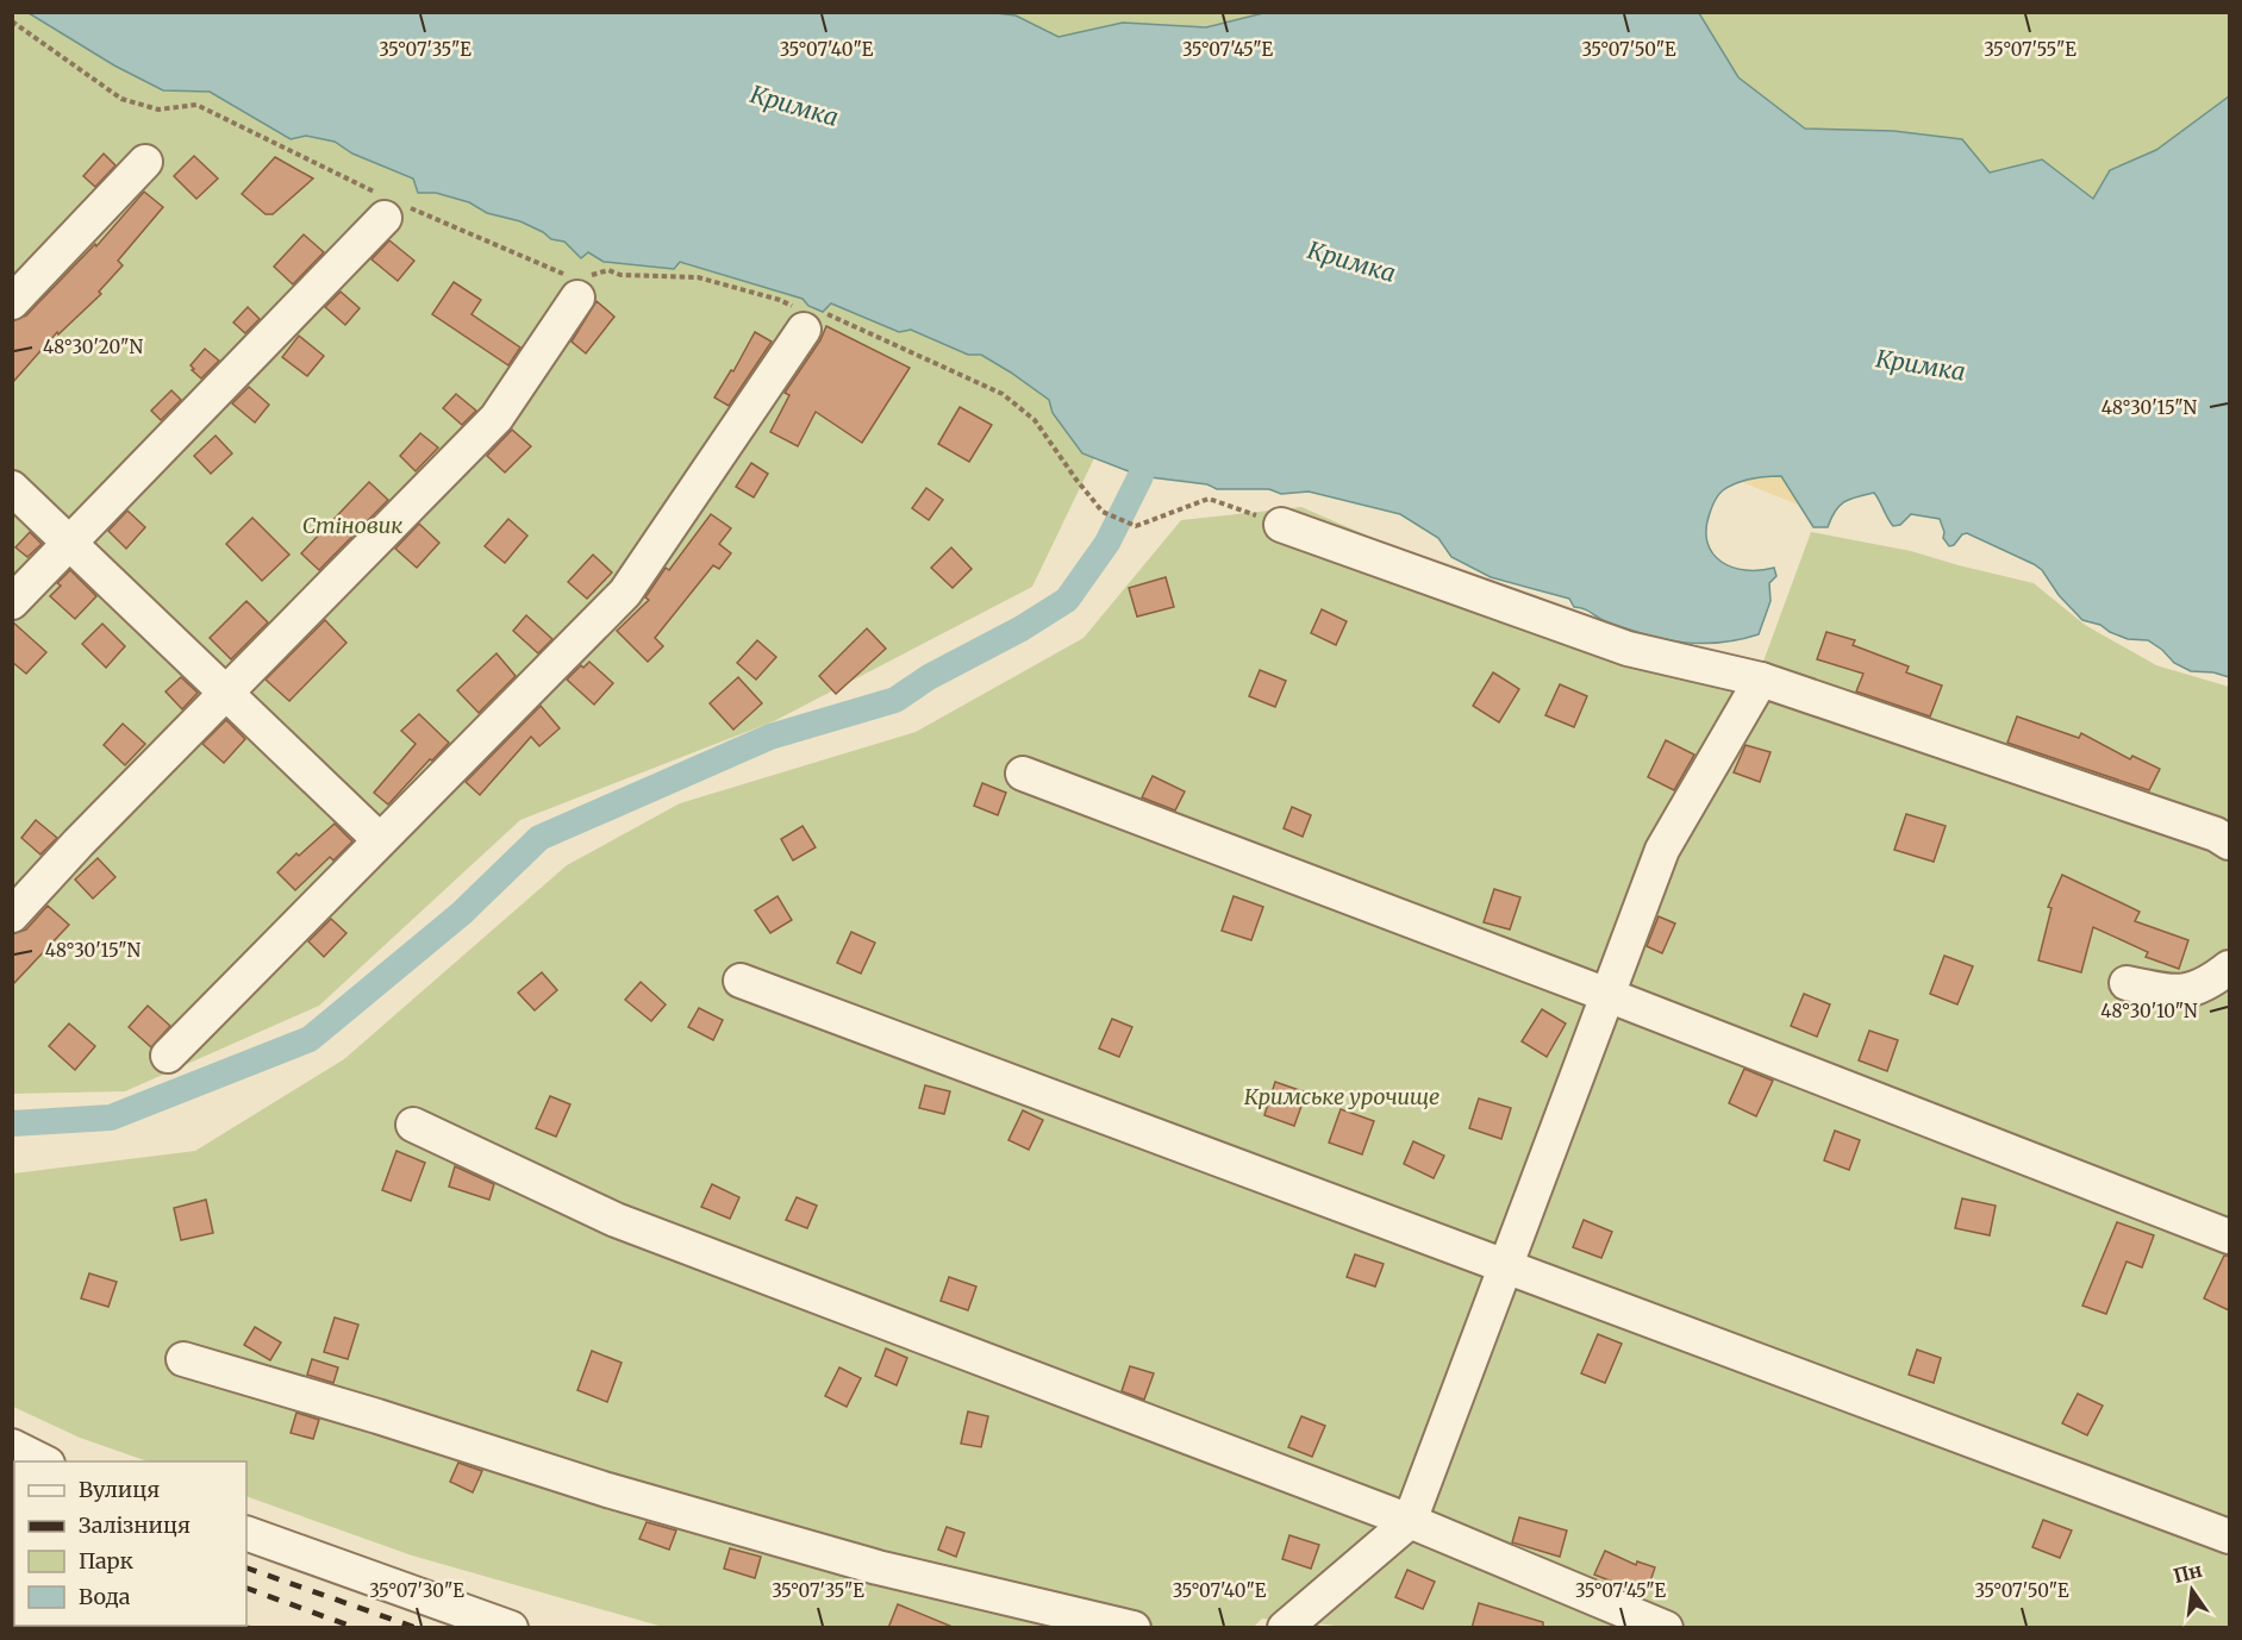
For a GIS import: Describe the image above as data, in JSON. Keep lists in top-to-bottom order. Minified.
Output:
{"water":["Кримка"],"parks":["Стіновик","Кримське урочище"],"legend":["Вулиця","Залізниця","Парк","Вода"],"north":"top","coordinates":["35°07'55\"E","35°07'35\"E","35°07'40\"E","35°07'45\"E","35°07'50\"E","48°30'20\"N","48°30'15\"N","48°30'10\"N","35°07'30\"E"]}
